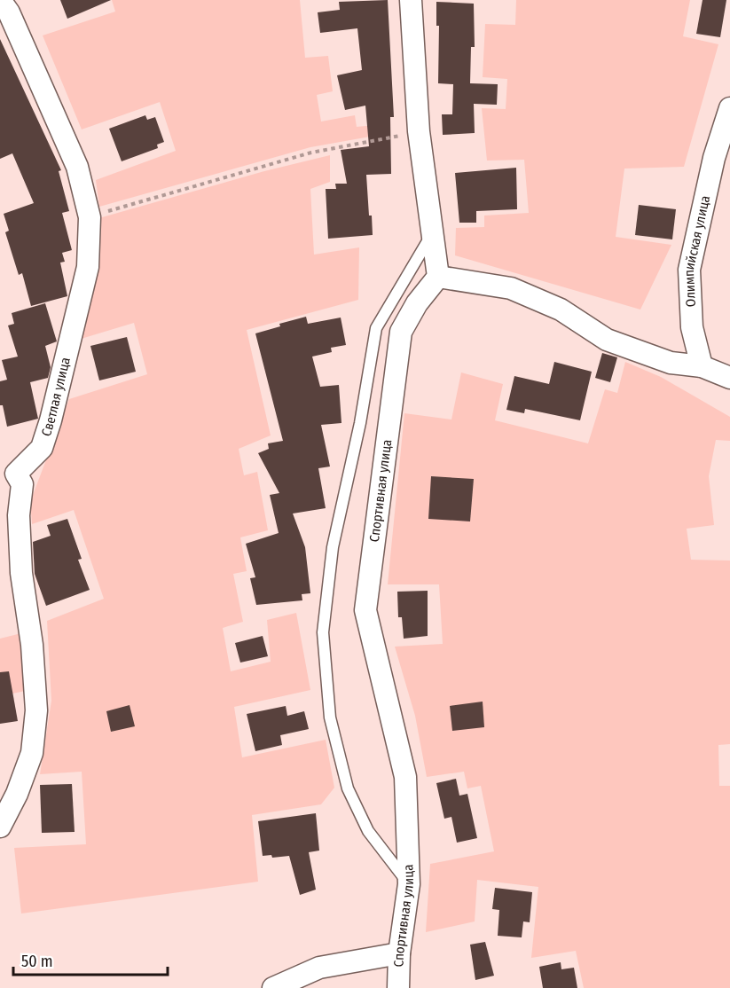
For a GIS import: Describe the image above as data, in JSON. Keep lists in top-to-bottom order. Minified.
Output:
{"streets":{"street":["Олимпийская улица","Светлая улица","Спортивная улица"]},"scale_bar":"50 m"}
